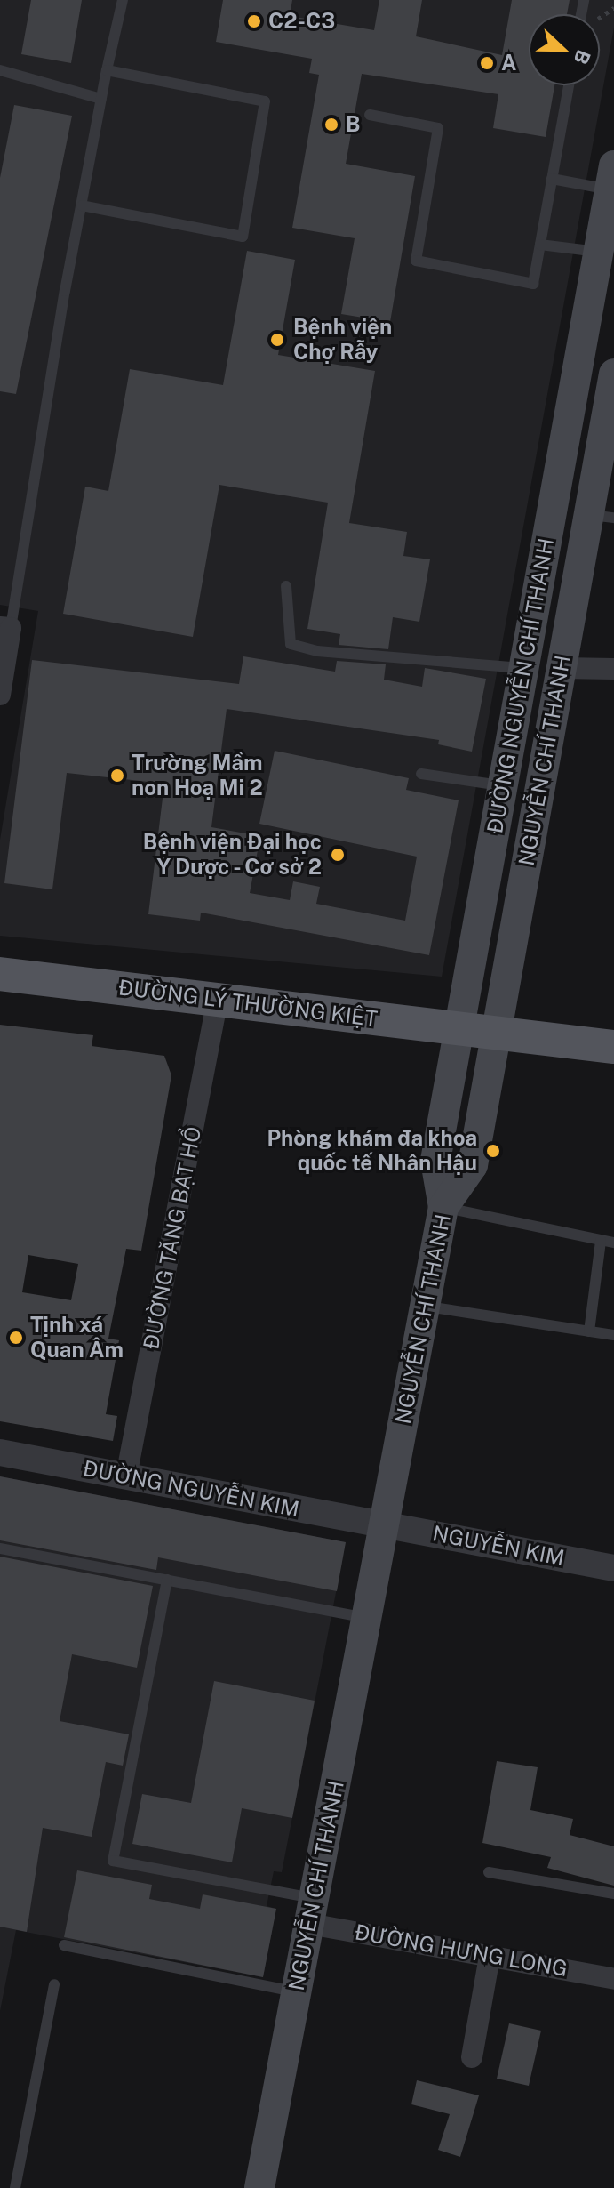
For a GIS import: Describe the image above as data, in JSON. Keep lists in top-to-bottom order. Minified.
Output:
{"streets":{"main road":["ĐƯỜNG NGUYỄN CHÍ THANH","NGUYỄN CHÍ THANH","ĐƯỜNG LÝ THƯỜNG KIỆT"],"street":["ĐƯỜNG TĂNG BẠT HỔ","ĐƯỜNG NGUYỄN KIM","NGUYỄN KIM","ĐƯỜNG HƯNG LONG"]},"crossings":[["ĐƯỜNG NGUYỄN CHÍ THANH","NGUYỄN CHÍ THANH"],["ĐƯỜNG NGUYỄN CHÍ THANH","ĐƯỜNG LÝ THƯỜNG KIỆT"],["NGUYỄN CHÍ THANH","ĐƯỜNG LÝ THƯỜNG KIỆT"],["NGUYỄN CHÍ THANH","ĐƯỜNG NGUYỄN KIM"],["NGUYỄN CHÍ THANH","NGUYỄN KIM"],["NGUYỄN CHÍ THANH","ĐƯỜNG HƯNG LONG"],["ĐƯỜNG LÝ THƯỜNG KIỆT","ĐƯỜNG TĂNG BẠT HỔ"],["ĐƯỜNG TĂNG BẠT HỔ","ĐƯỜNG NGUYỄN KIM"],["ĐƯỜNG NGUYỄN KIM","NGUYỄN KIM"]],"places":["C2-C3","A","B","Bệnh viện Chợ Rẫy","Trường Mầm non Hoạ Mi 2","Bệnh viện Đại học Y Dược - Cơ sở 2","Phòng khám đa khoa quốc tế Nhân Hậu","Tịnh xá Quan Âm"],"north":"right"}
